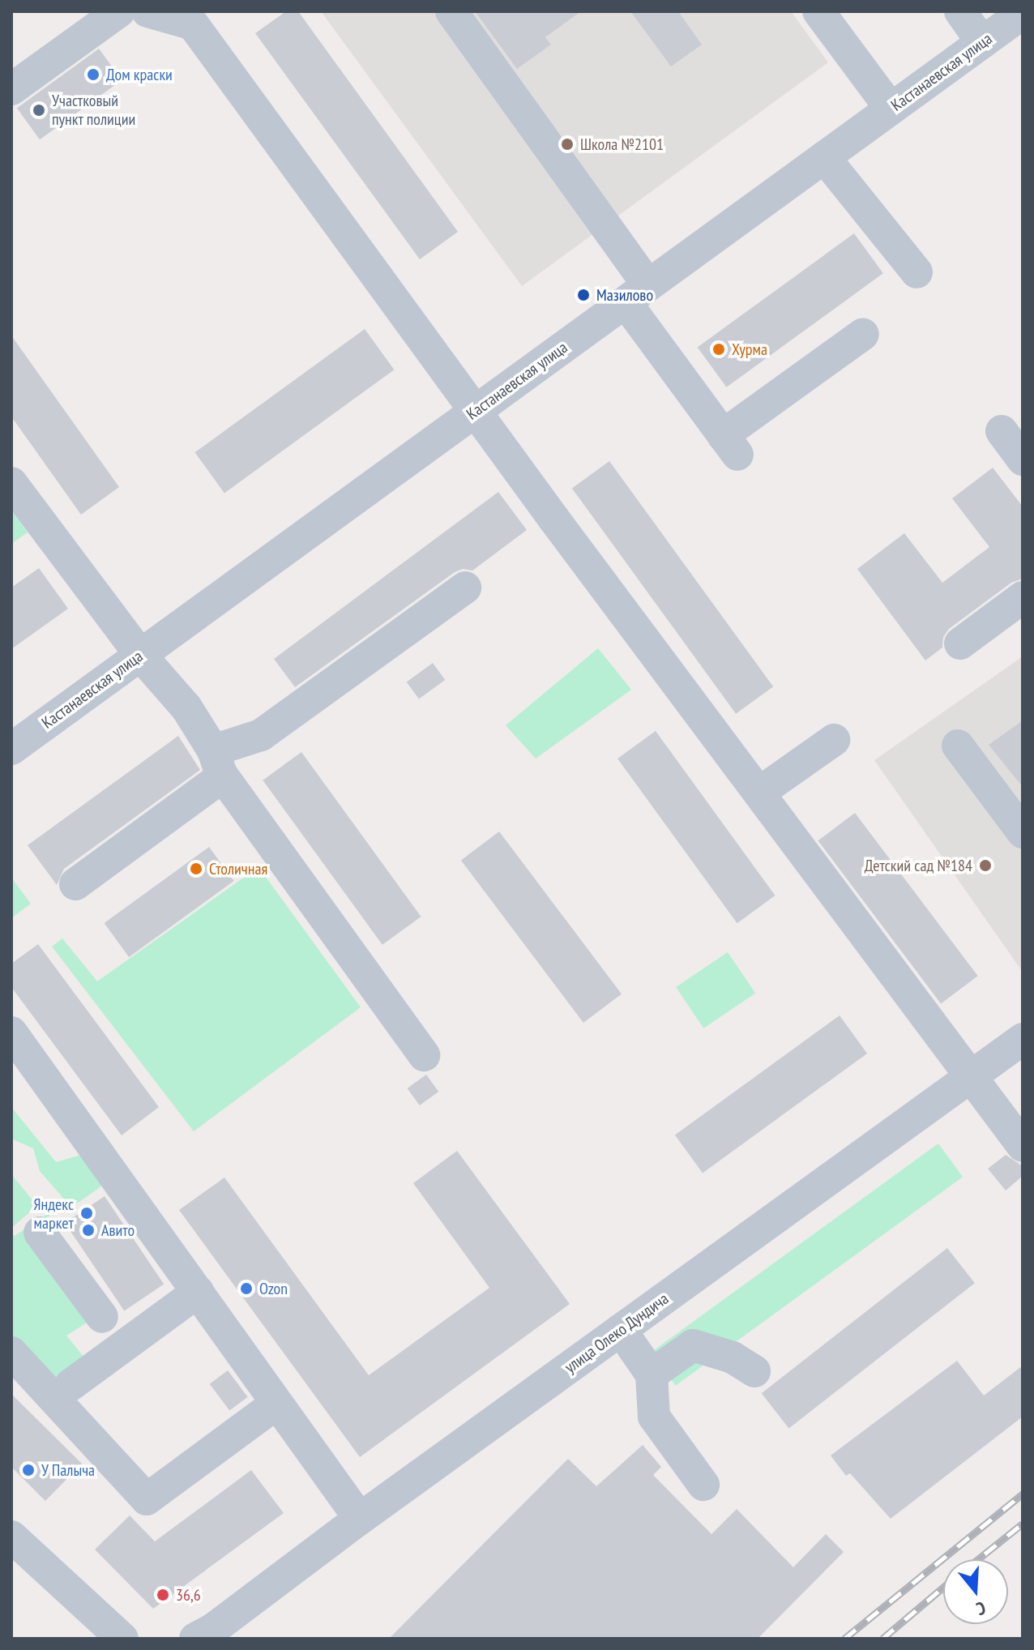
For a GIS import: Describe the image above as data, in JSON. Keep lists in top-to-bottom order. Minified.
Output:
{"streets":{"street":["Кастанаевская улица","улица Олеко Дундича"]},"places":["Дом краски","Участковый пункт полиции","Школа №2101","Мазилово","Хурма","Детский сад №184","Столичная","Яндекс маркет","Авито","Ozon","У Палыча","36,6"],"north":"bottom"}
